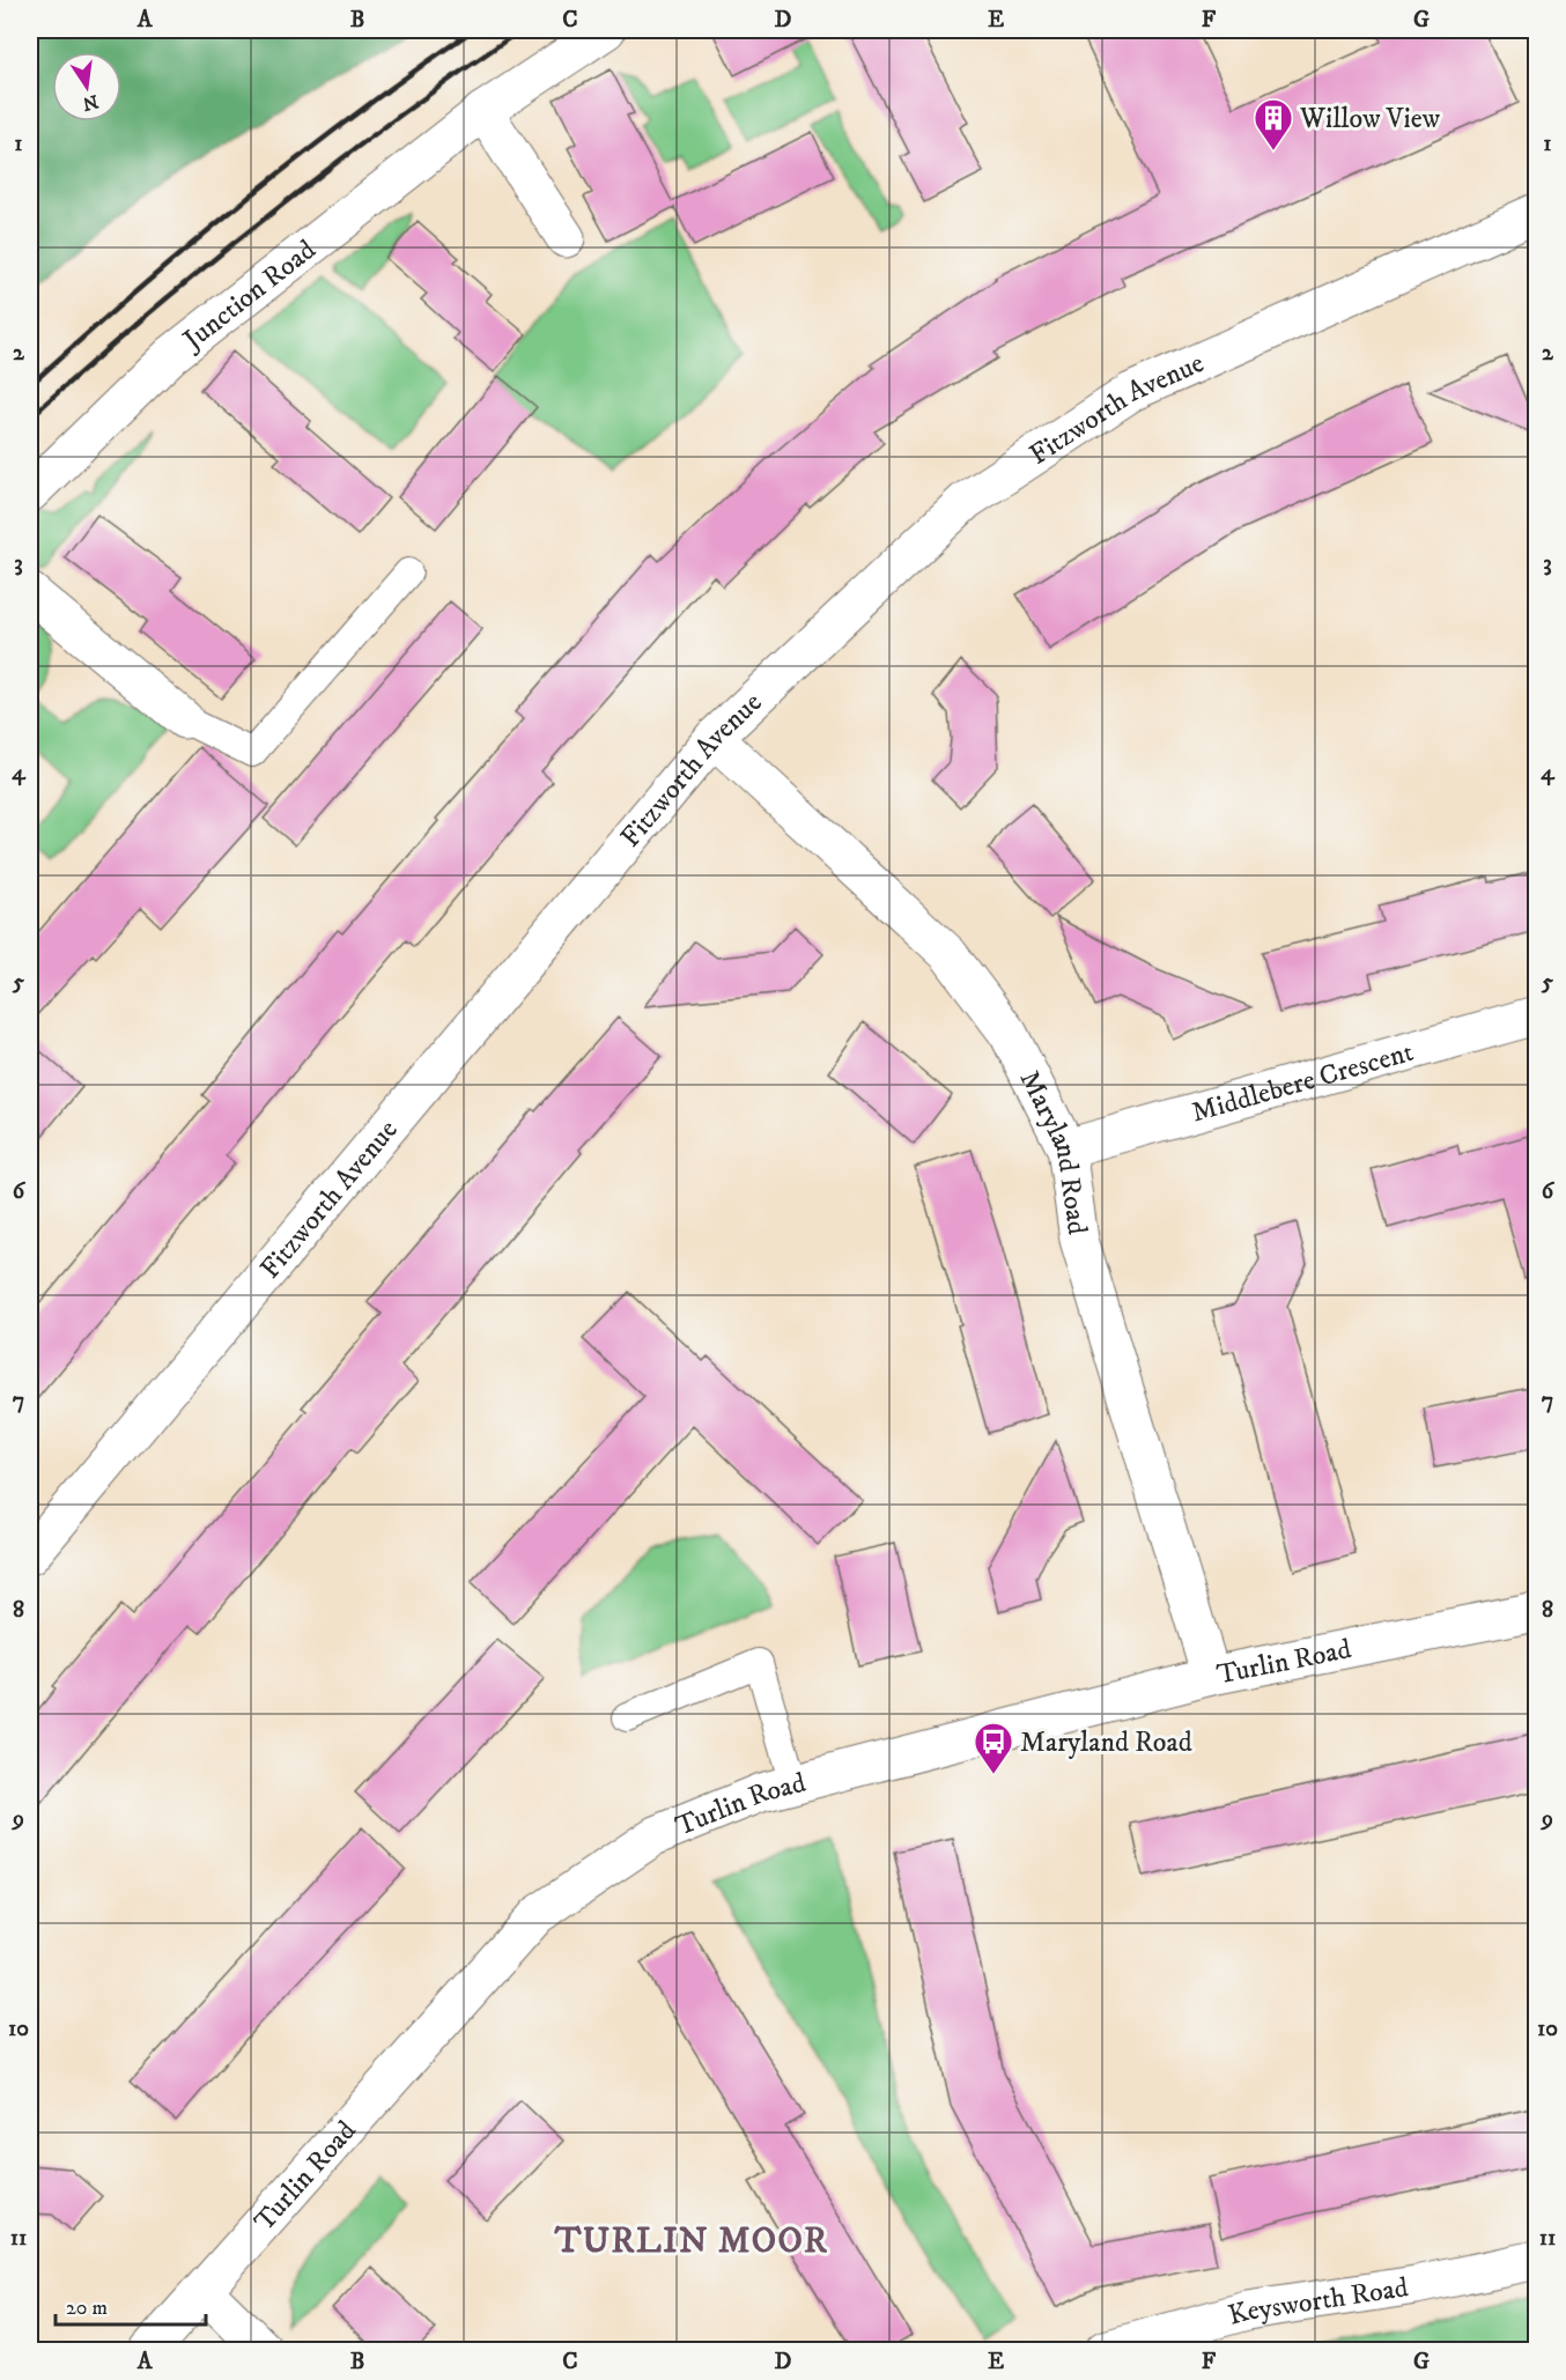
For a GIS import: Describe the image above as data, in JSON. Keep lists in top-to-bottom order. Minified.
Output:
{"streets":{"street":["Junction Road","Fitzworth Avenue","Middlebere Crescent","Maryland Road","Turlin Road","Keysworth Road"]},"crossings":[["Fitzworth Avenue","Maryland Road"],["Middlebere Crescent","Maryland Road"],["Maryland Road","Turlin Road"]],"districts":["TURLIN MOOR"],"places":{"building":["Willow View"],"bus stop":["Maryland Road"]},"scale_bar":"20 m","north":"bottom","grid":{"columns":["A","B","C","D","E","F","G"],"rows":["1","2","3","4","5","6","7","8","9","10","11"]}}
